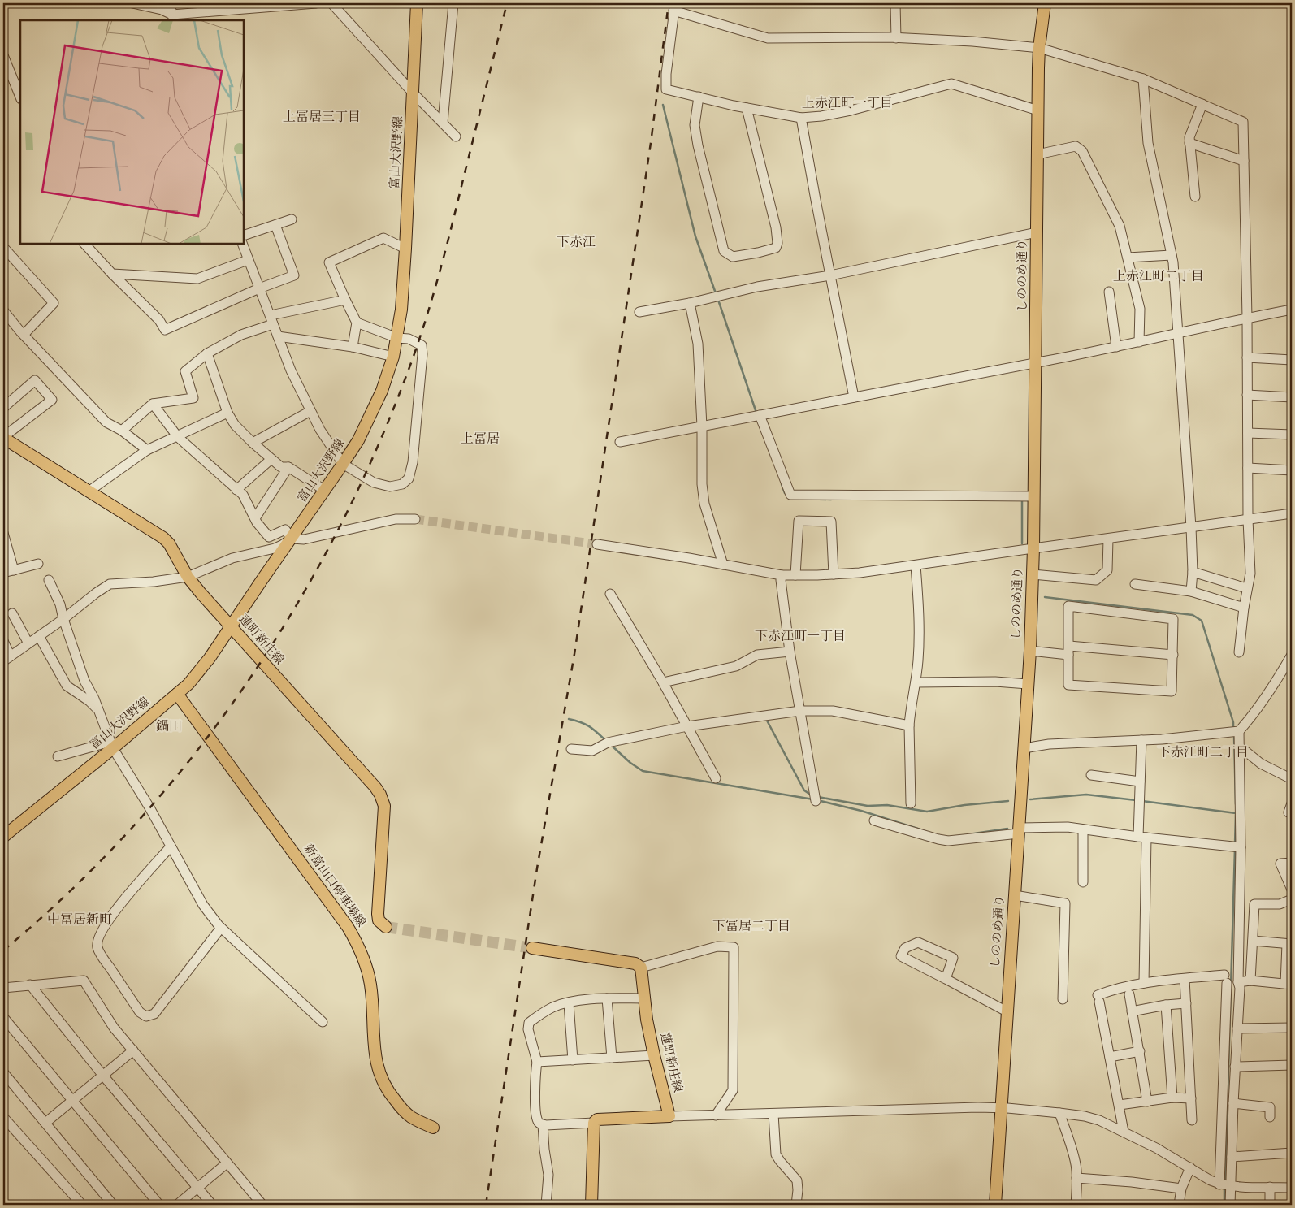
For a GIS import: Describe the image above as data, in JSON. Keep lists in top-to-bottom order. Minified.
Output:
{"streets":{"main road":["富山大沢野線","しののめ通り","蓮町新庄線","新富山口停車場線"]},"crossings":[["富山大沢野線","蓮町新庄線"],["富山大沢野線","新富山口停車場線"]],"districts":["上赤江町一丁目","上冨居三丁目","下赤江","上赤江町二丁目","上冨居","下赤江町一丁目","鍋田","下赤江町二丁目","中冨居新町","下冨居二丁目"]}
